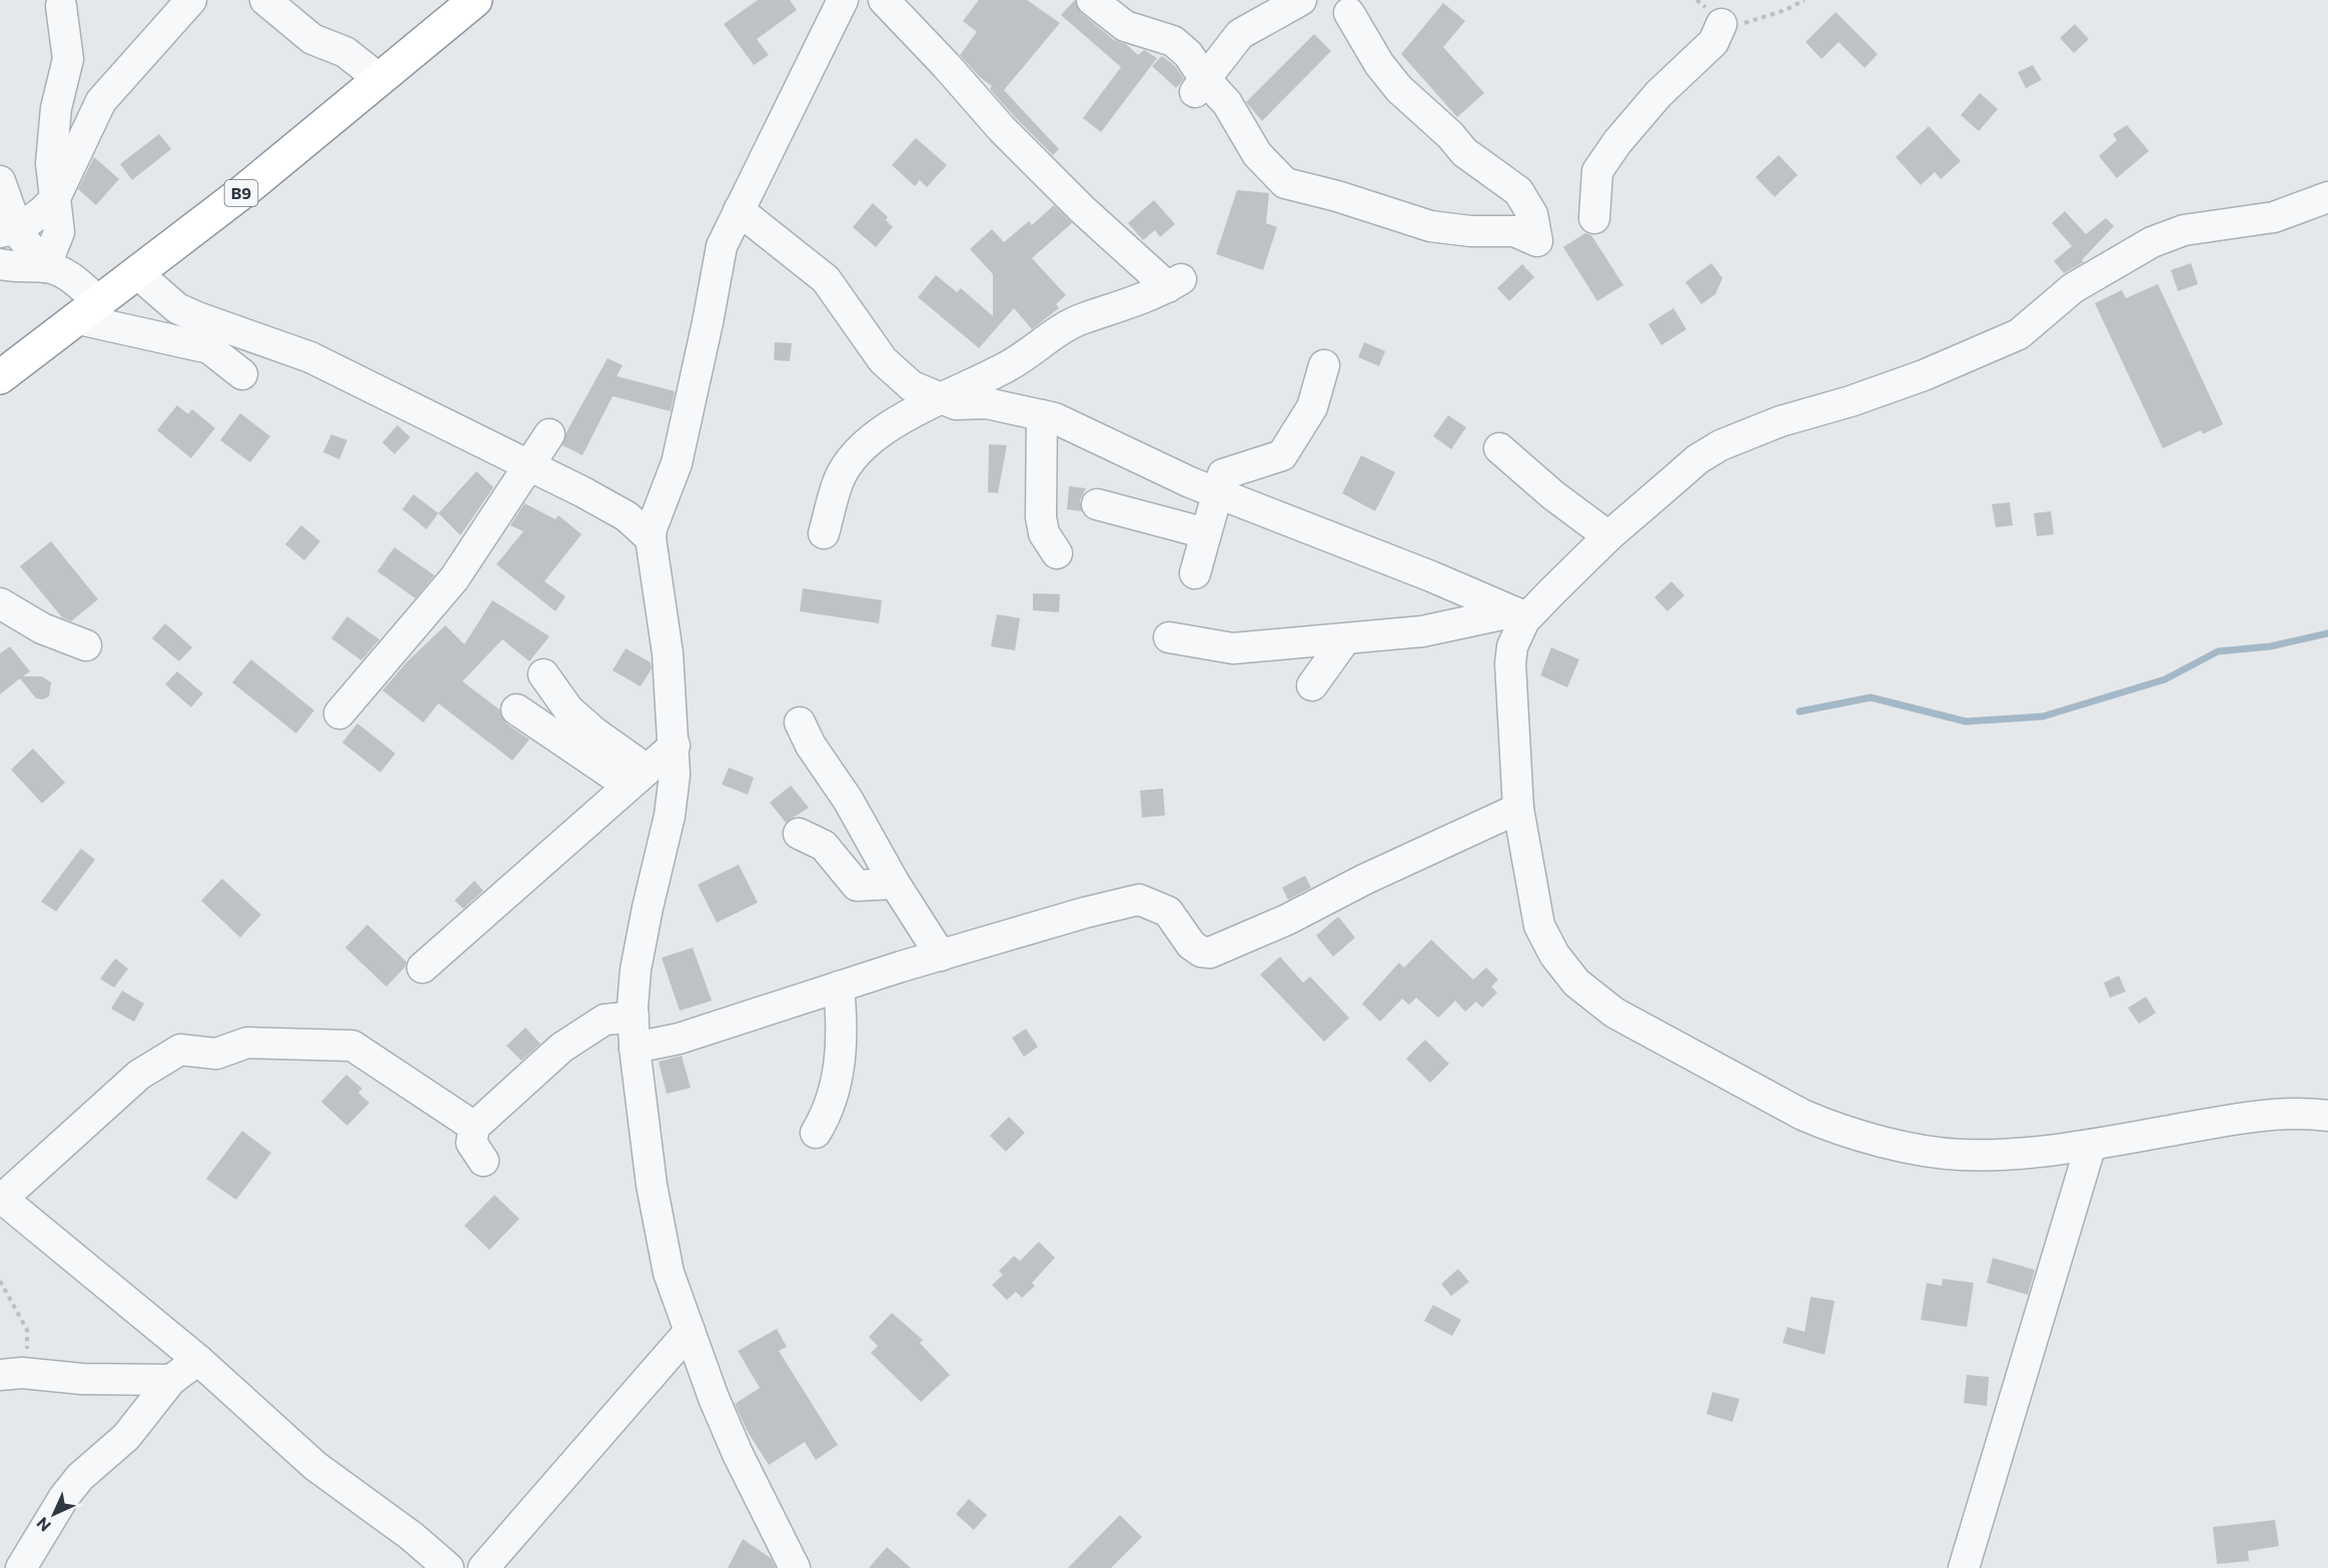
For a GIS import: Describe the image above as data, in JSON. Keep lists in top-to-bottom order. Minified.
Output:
{"streets":{"highway":["B9"]},"north":"bottom left"}
